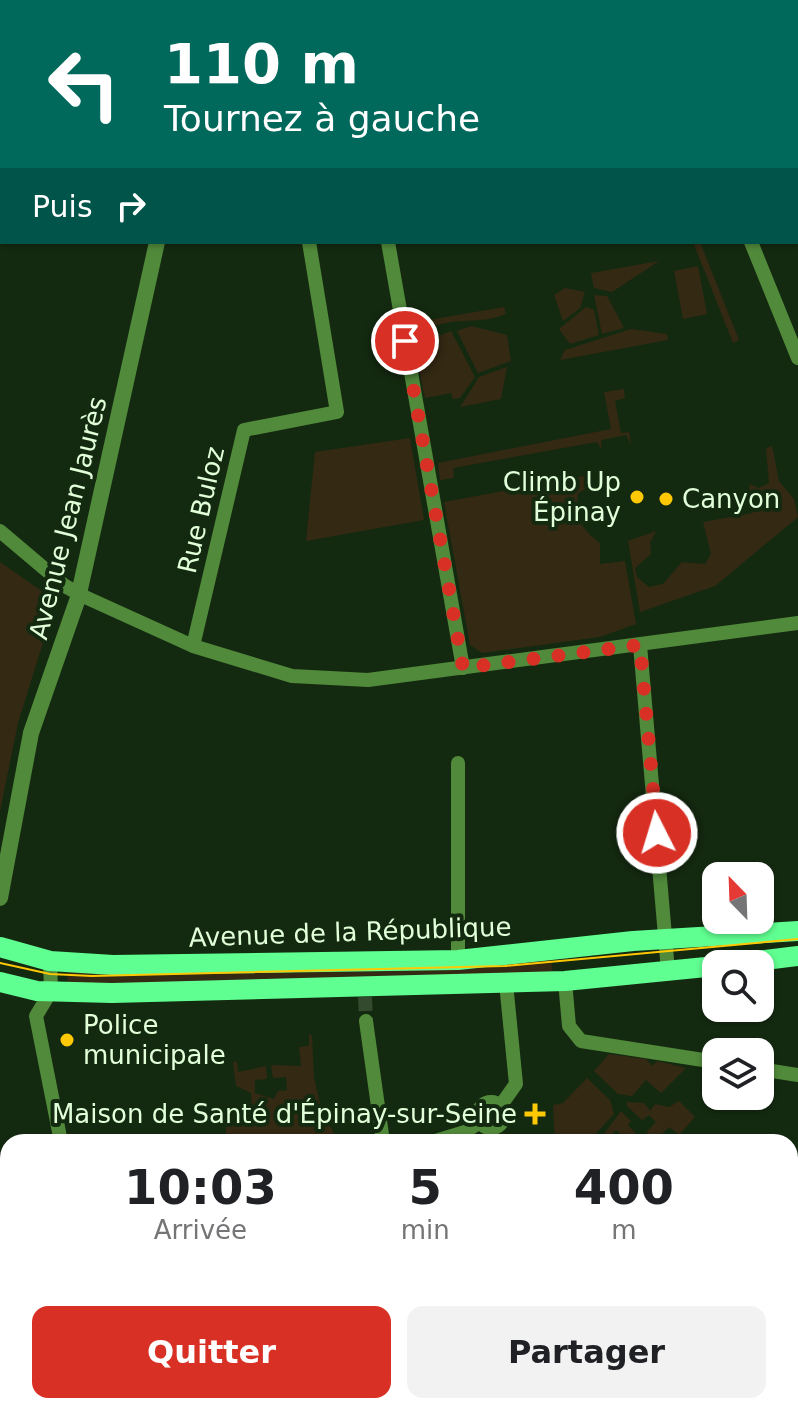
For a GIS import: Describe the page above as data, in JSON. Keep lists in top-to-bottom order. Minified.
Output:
{"streets":{"main road":["Avenue de la République"],"street":["Rue Buloz","Avenue Jean Jaurès"]},"places":{"other":["Climb Up Épinay","Canyon","Police municipale"],"health":["Maison de Santé d'Épinay-sur-Seine"]},"north":"top left","page":{"turn":["110 m","Tournez à gauche"],"then":"Puis","eta":["10:03","Arrivée","5","min","400","m"],"buttons":["Quitter","Partager"]}}
